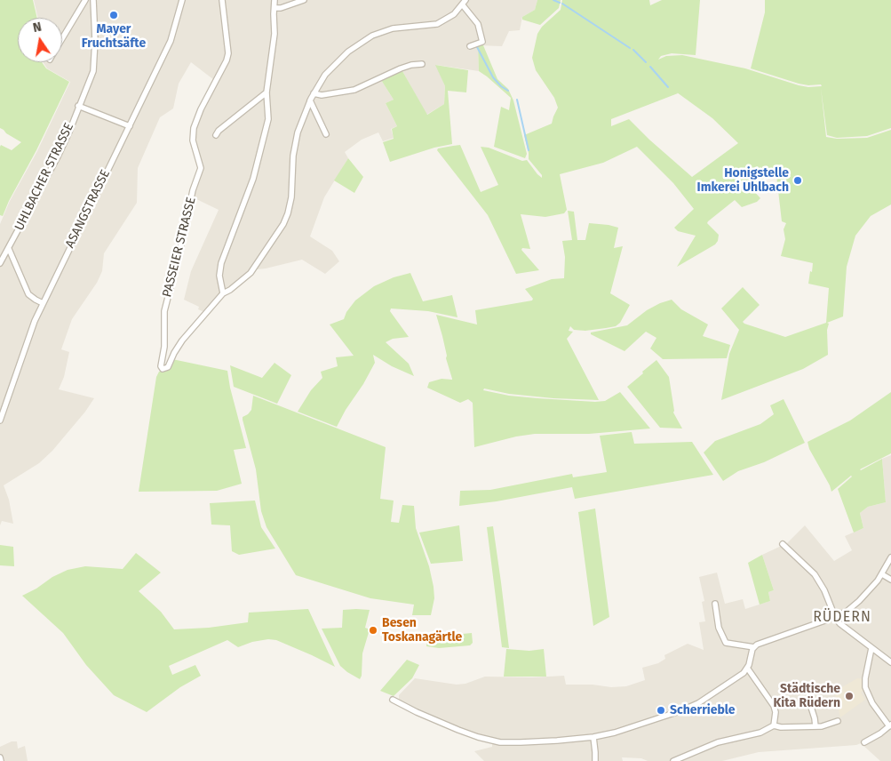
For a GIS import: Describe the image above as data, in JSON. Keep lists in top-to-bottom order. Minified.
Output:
{"streets":{"street":["UHLBACHER STRASSE","ASANGSTRASSE","PASSEIER STRASSE"]},"districts":["RÜDERN"],"places":["Mayer Fruchtsäfte","Honigstelle Imkerei Uhlbach","Besen Toskanagärtle","Städtische Kita Rüdern","Scherrieble"],"north":"top"}
